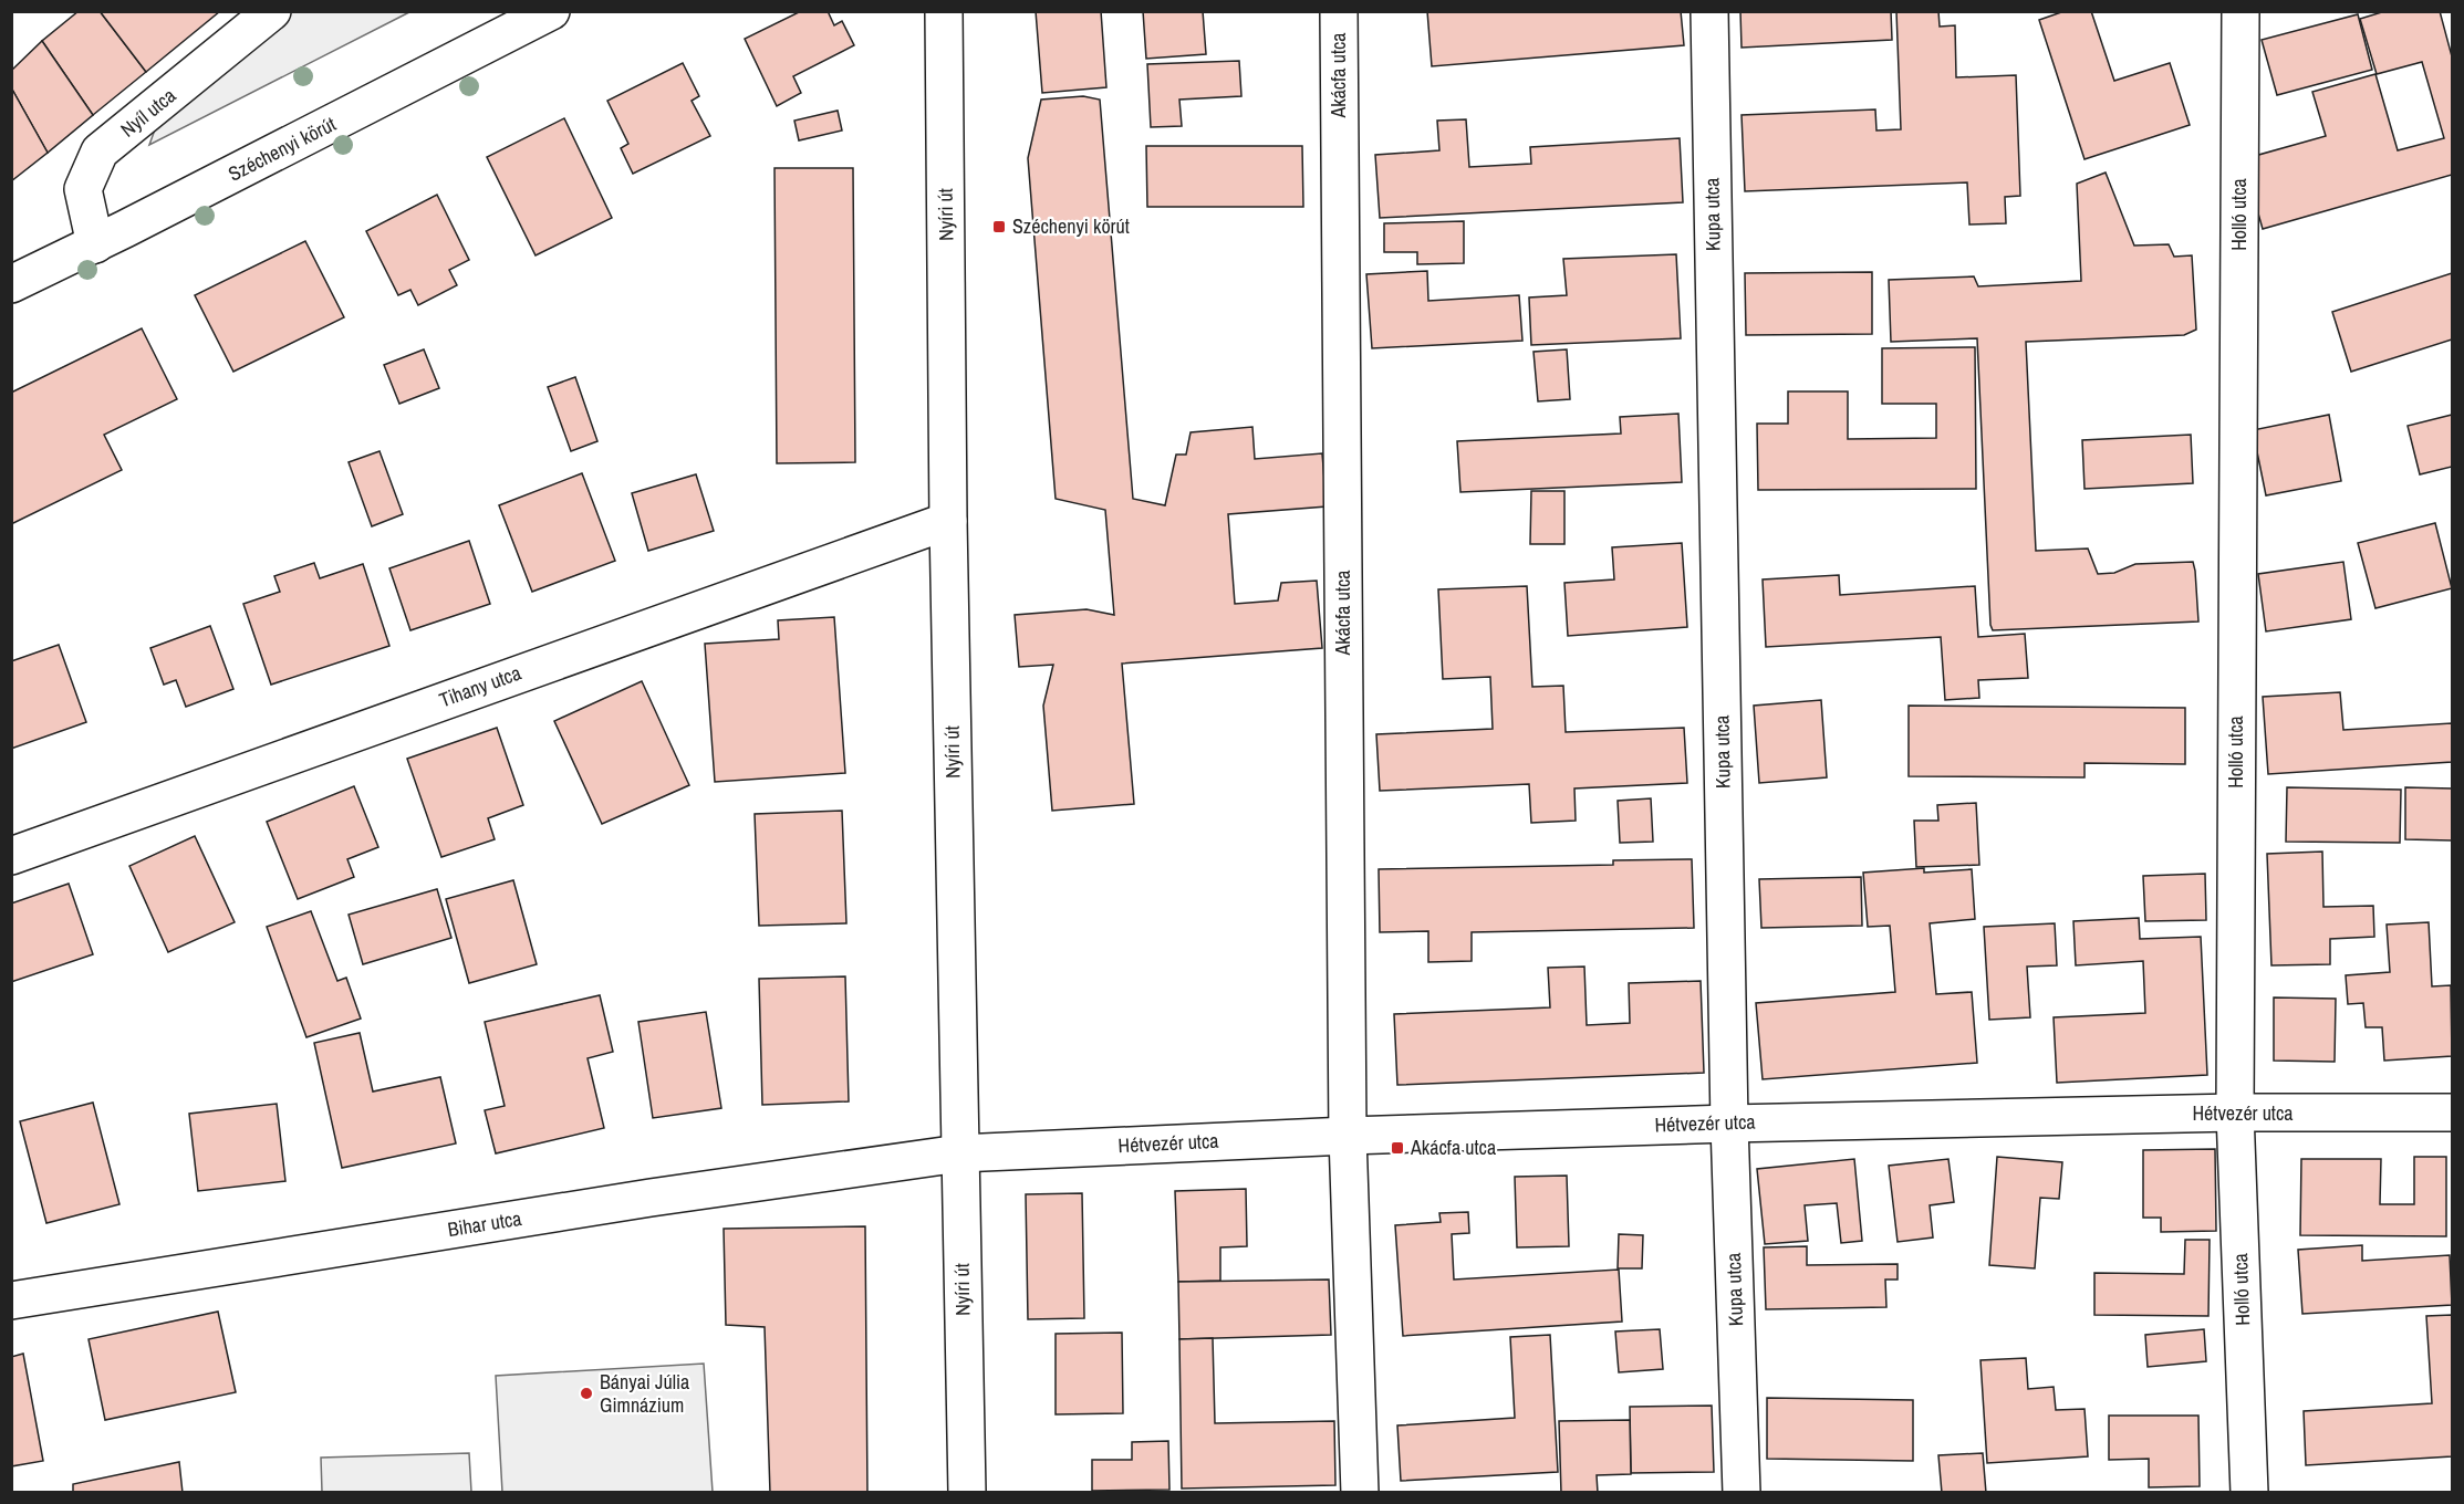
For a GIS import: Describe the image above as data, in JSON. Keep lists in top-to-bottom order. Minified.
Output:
{"streets":{"street":["Akácfa utca","Nyíl utca","Széchenyi körút","Nyíri út","Kupa utca","Holló utca","Tihany utca","Hétvezér utca","Bihar utca"]},"crossings":[["Akácfa utca","Hétvezér utca"],["Nyíl utca","Széchenyi körút"],["Nyíri út","Tihany utca"],["Nyíri út","Hétvezér utca"],["Nyíri út","Bihar utca"],["Kupa utca","Hétvezér utca"],["Holló utca","Hétvezér utca"],["Hétvezér utca","Bihar utca"]],"places":{"transit":["Széchenyi körút","Akácfa utca"],"other":["Bányai Júlia Gimnázium"]}}
